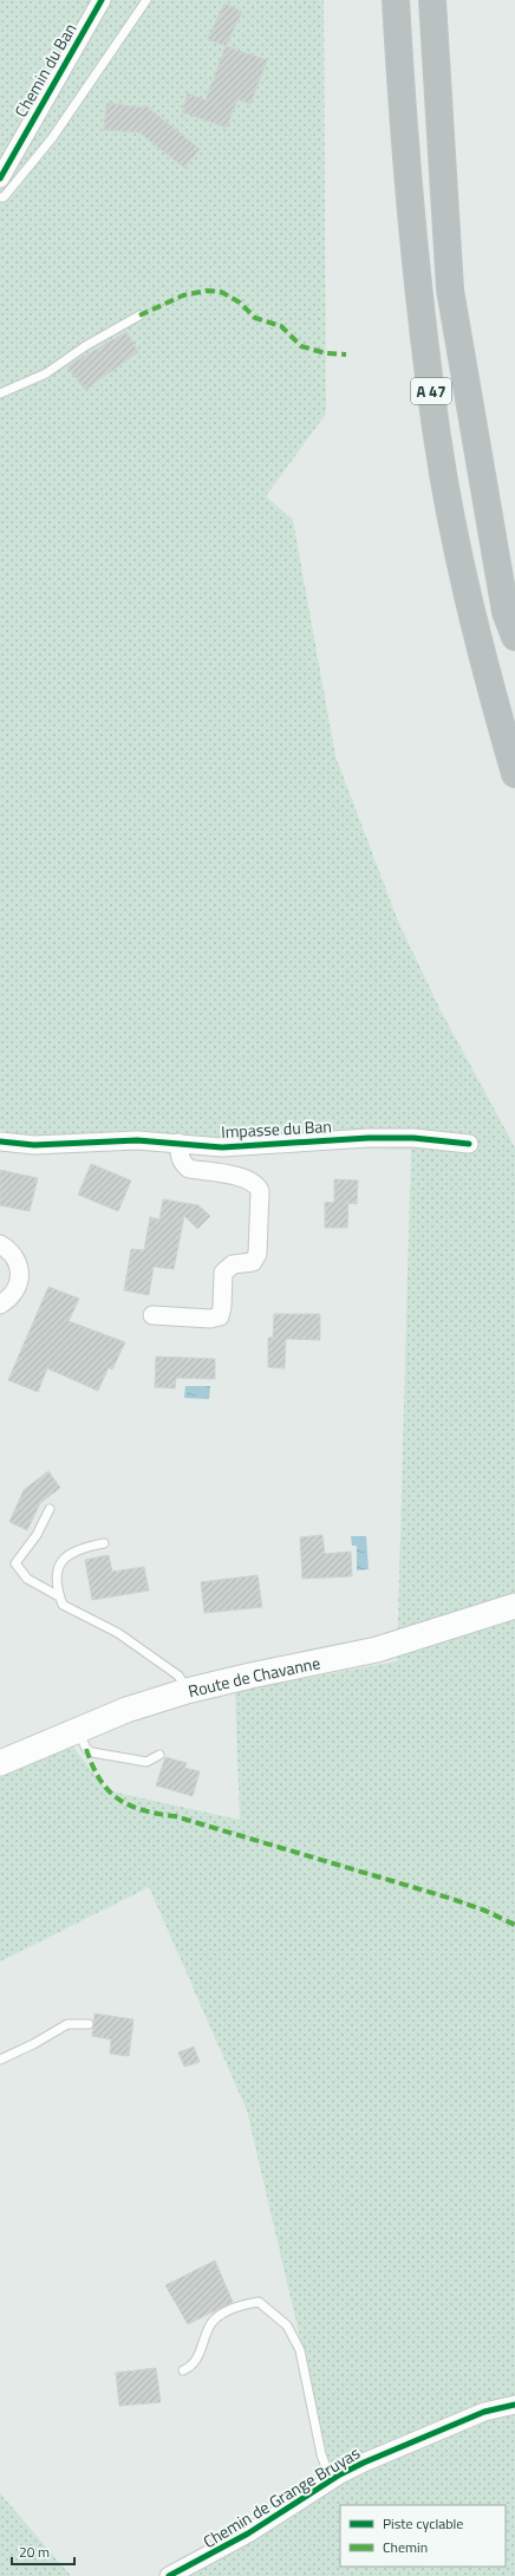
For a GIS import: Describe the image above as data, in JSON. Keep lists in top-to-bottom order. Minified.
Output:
{"streets":{"highway":["A 47"],"main road":["Route de Chavanne"],"street":["Chemin du Ban","Impasse du Ban","Chemin de Grange Bruyas"]},"legend":["Piste cyclable","Chemin"],"scale_bar":"20 m"}
